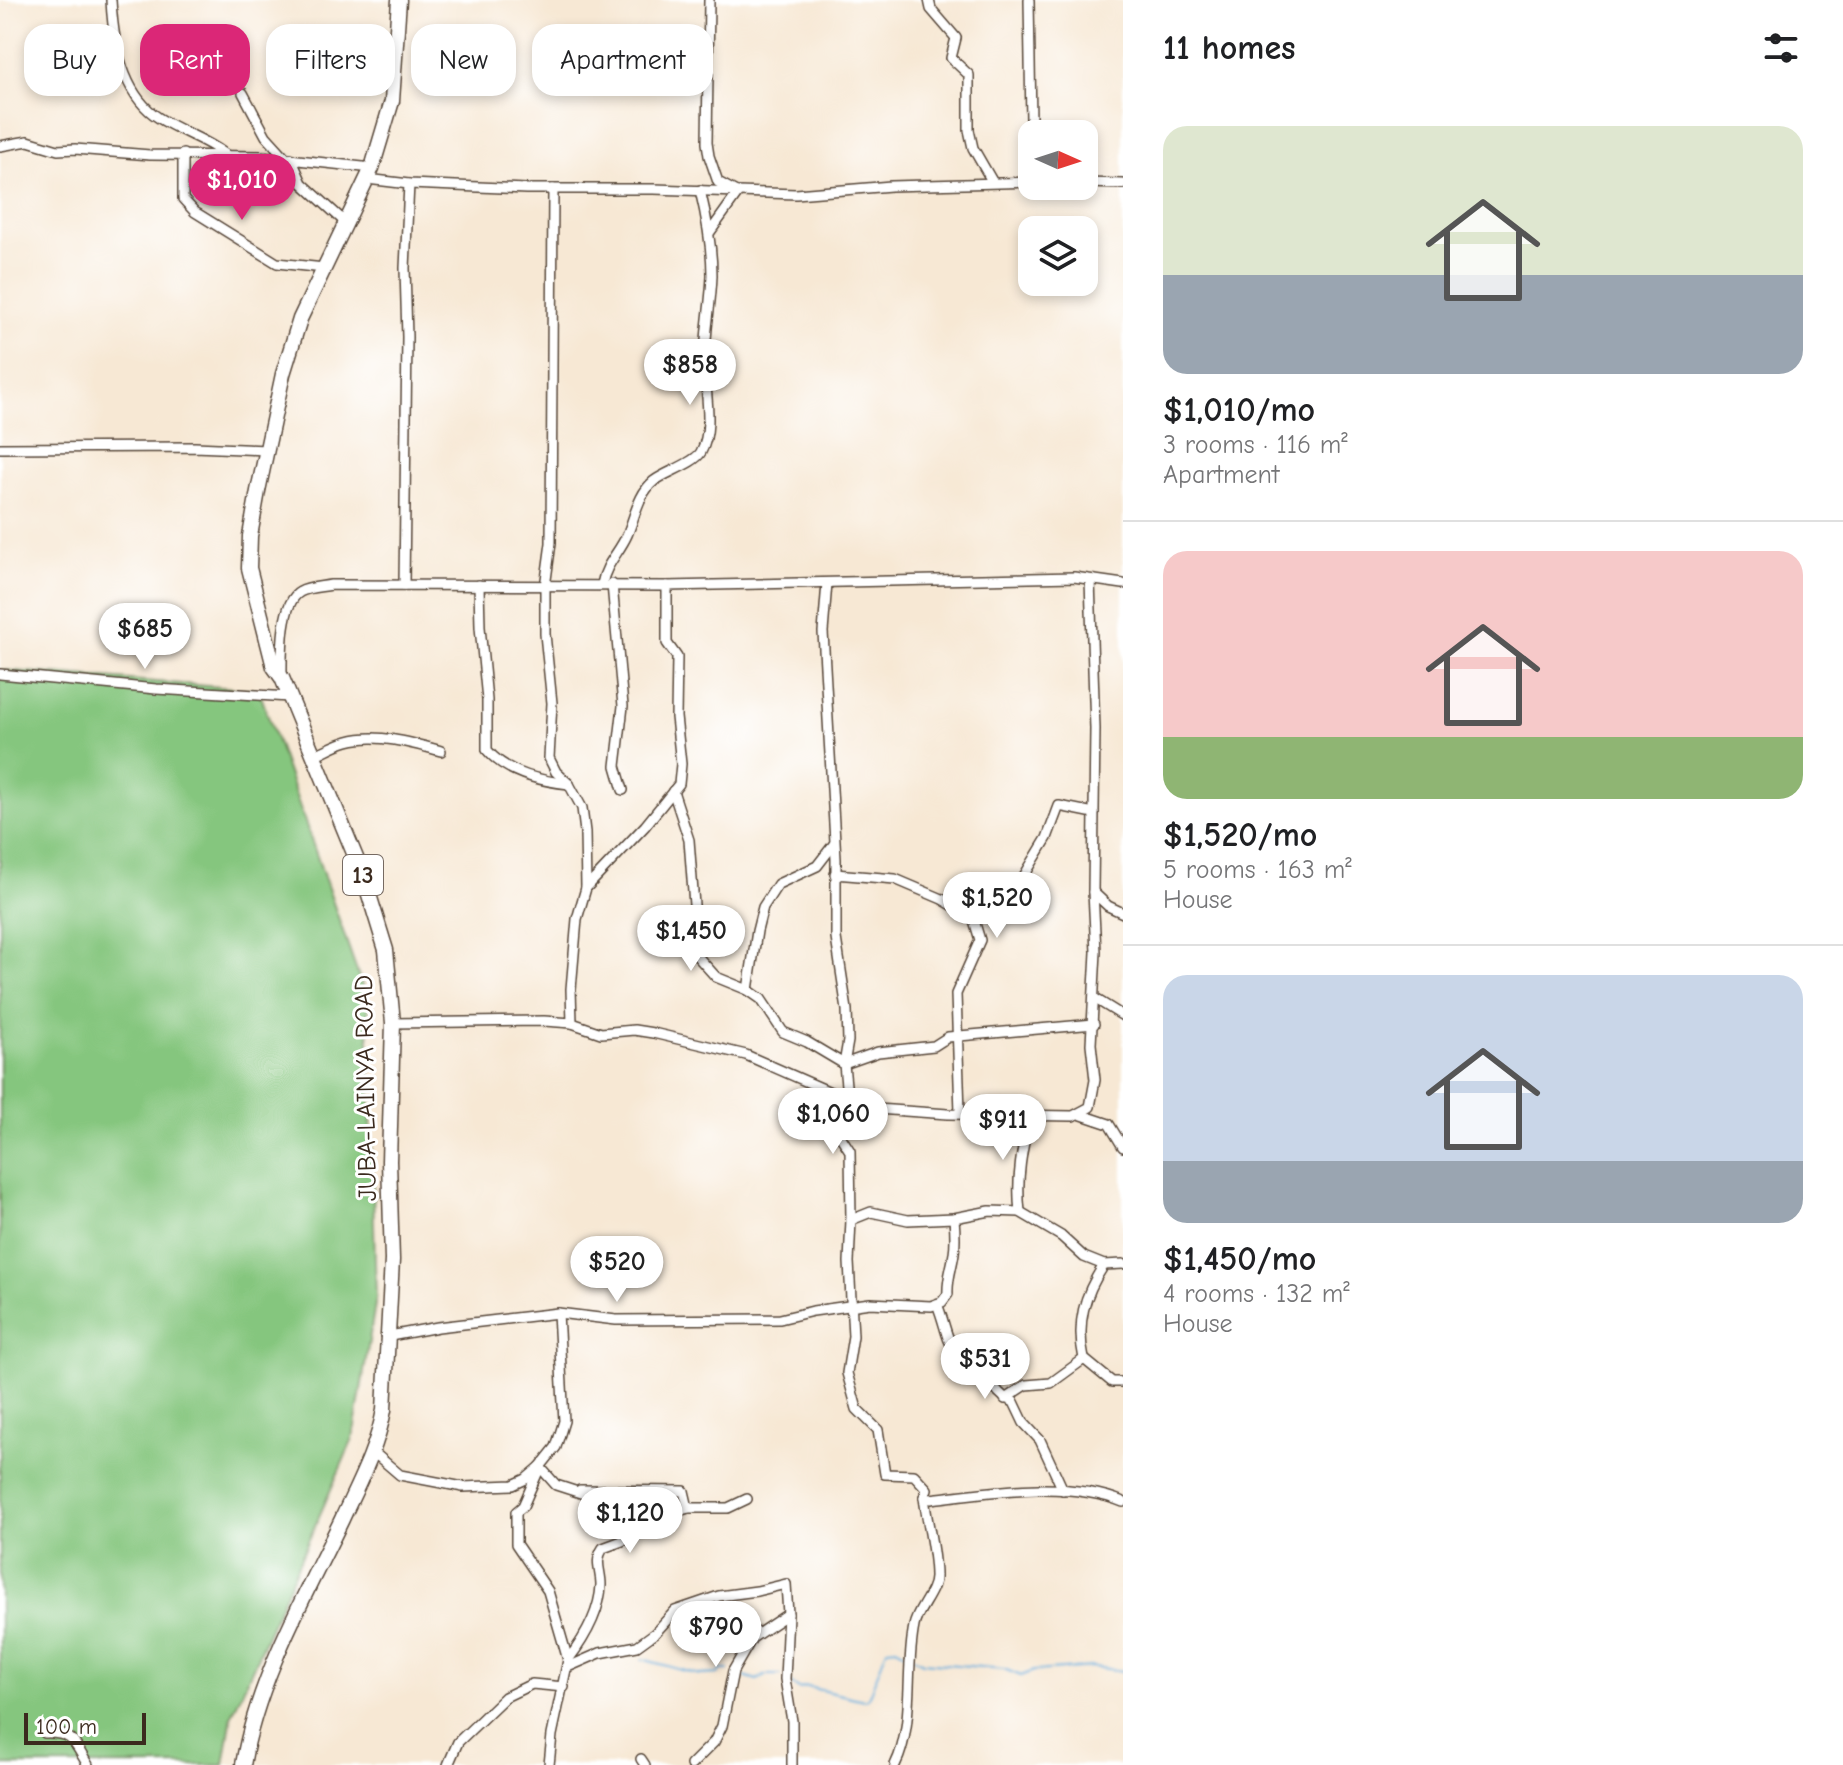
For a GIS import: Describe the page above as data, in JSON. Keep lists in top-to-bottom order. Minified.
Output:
{"streets":{"main road":["13","JUBA-LAINYA ROAD"]},"scale_bar":"100 m","north":"right","page":{"heading":"11 homes","chip":["Buy","Rent","Filters","New","Apartment"],"list":[{"name":"$1,010/mo","note":"3 rooms · 116 m² · Apartment"},{"name":"$1,520/mo","note":"5 rooms · 163 m² · House"},{"name":"$1,450/mo","note":"4 rooms · 132 m² · House"}],"price":["$1,010","$858","$685","$1,520","$1,450","$1,060","$911","$520","$531","$1,120","$790"],"scale":"100 m"}}
